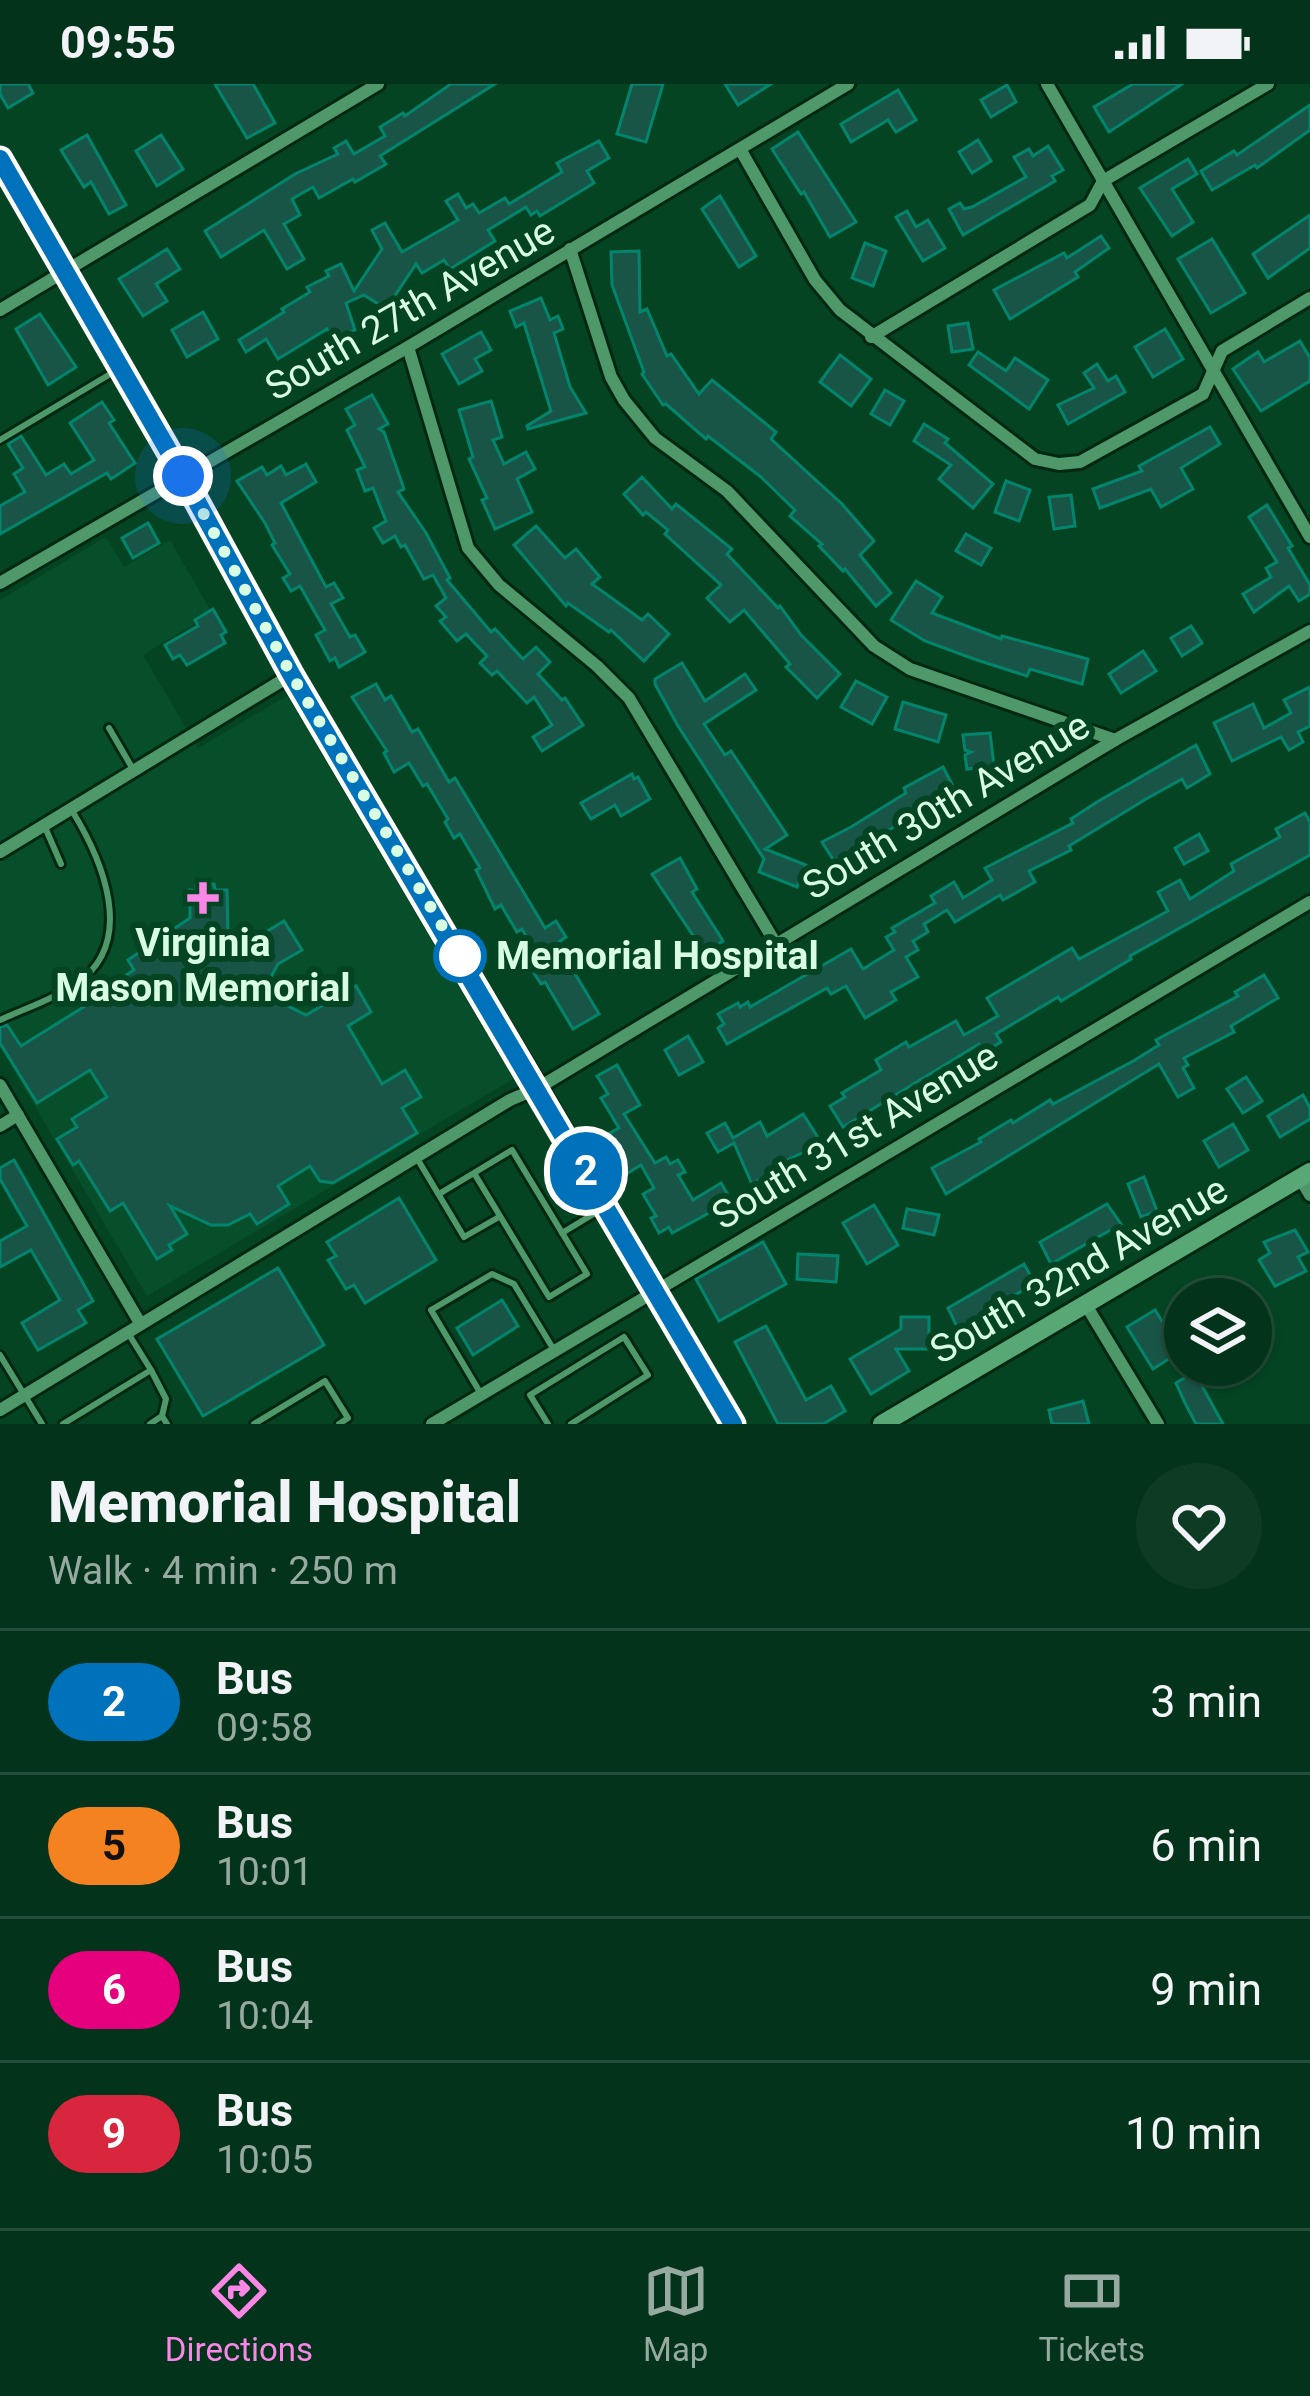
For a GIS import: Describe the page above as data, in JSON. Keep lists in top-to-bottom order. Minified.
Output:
{"streets":{"main road":["South 32nd Avenue"],"street":["South 27th Avenue","South 30th Avenue","South 31st Avenue"]},"places":{"health":["Virginia Mason Memorial"],"other":["Memorial Hospital"]},"lines":["bus line 2"],"page":{"status":"09:55","on_map":"2","heading":["Memorial Hospital","Walk · 4 min · 250 m"],"list":[{"mark":"2","name":"Bus","note":"09:58","value":"3 min"},{"mark":"5","name":"Bus","note":"10:01","value":"6 min"},{"mark":"6","name":"Bus","note":"10:04","value":"9 min"},{"mark":"9","name":"Bus","note":"10:05","value":"10 min"}],"tabs":["Directions","Map","Tickets"]}}
